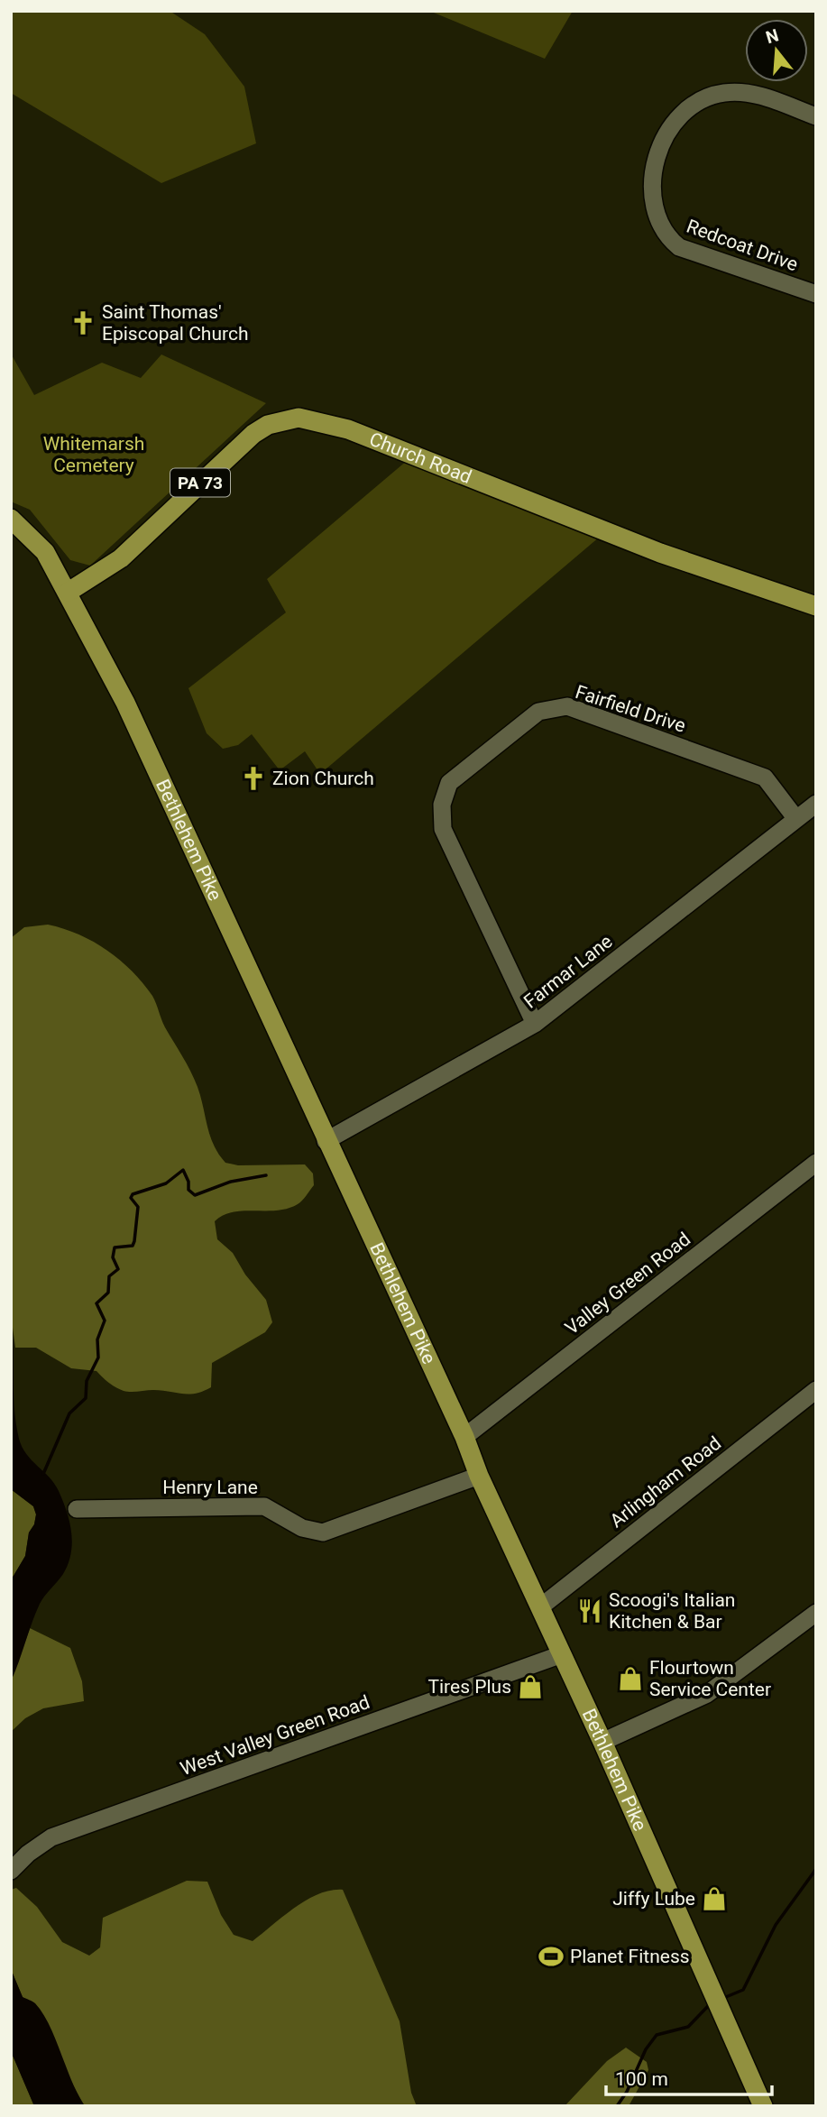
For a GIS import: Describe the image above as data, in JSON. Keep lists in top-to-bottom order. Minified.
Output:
{"streets":{"main road":["Church Road","PA 73","Bethlehem Pike"],"street":["Redcoat Drive","Fairfield Drive","Farmar Lane","Valley Green Road","Arlingham Road","Henry Lane","West Valley Green Road"]},"crossings":[["Church Road","Bethlehem Pike"],["Fairfield Drive","Farmar Lane"],["Bethlehem Pike","Farmar Lane"],["Bethlehem Pike","Valley Green Road"],["Bethlehem Pike","Arlingham Road"],["Bethlehem Pike","Henry Lane"],["Bethlehem Pike","West Valley Green Road"]],"parks":["Whitemarsh Cemetery"],"places":{"church":["Saint Thomas' Episcopal Church","Zion Church"],"restaurant":["Scoogi's Italian Kitchen & Bar"],"shop":["Flourtown Service Center","Tires Plus","Jiffy Lube"],"sports":["Planet Fitness"]},"scale_bar":"100 m","north":"top"}
